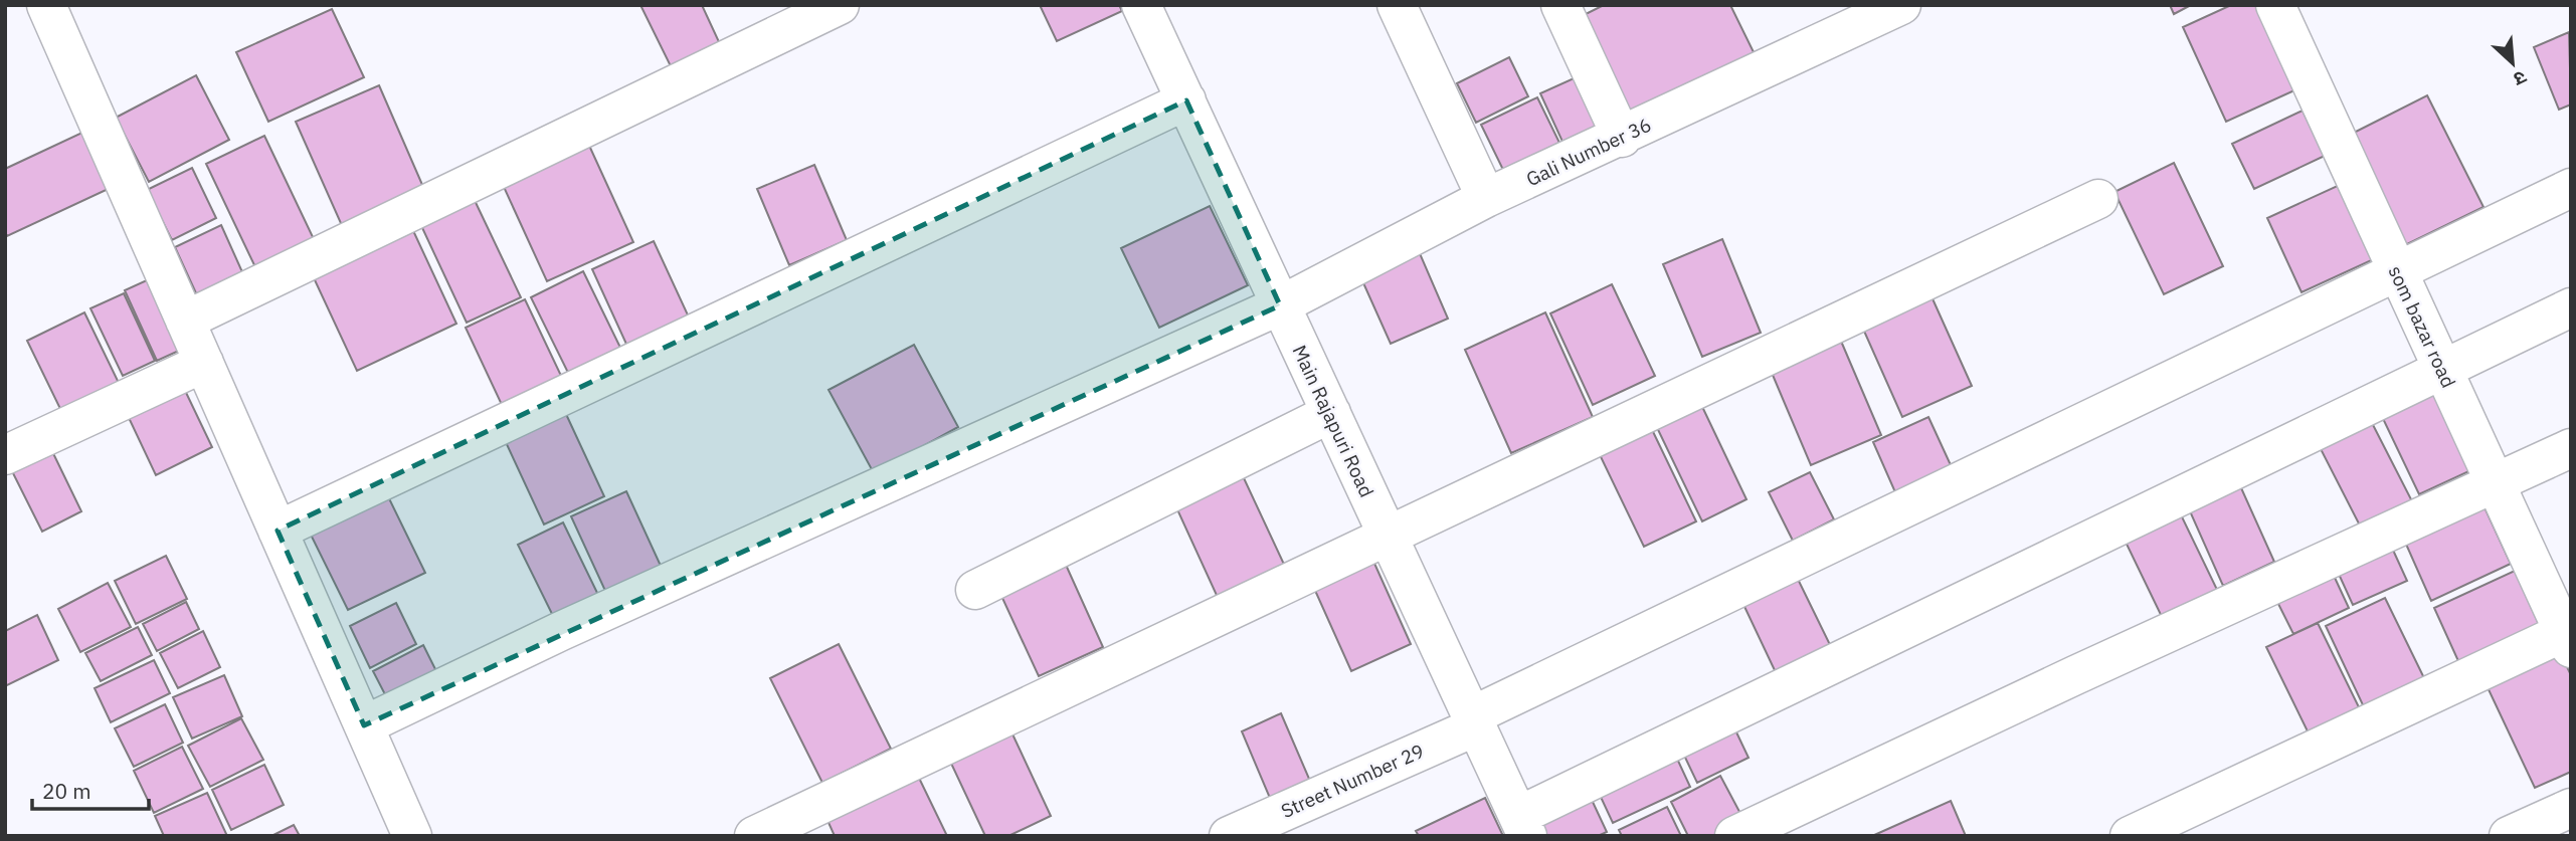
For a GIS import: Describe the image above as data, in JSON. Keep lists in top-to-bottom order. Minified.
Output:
{"streets":{"street":["Gali Number 36","som bazar road","Main Rajapuri Road","Street Number 29"]},"crossings":[["Gali Number 36","Main Rajapuri Road"],["som bazar road","Street Number 29"],["Main Rajapuri Road","Street Number 29"]],"scale_bar":"20 m","north":"bottom right"}
